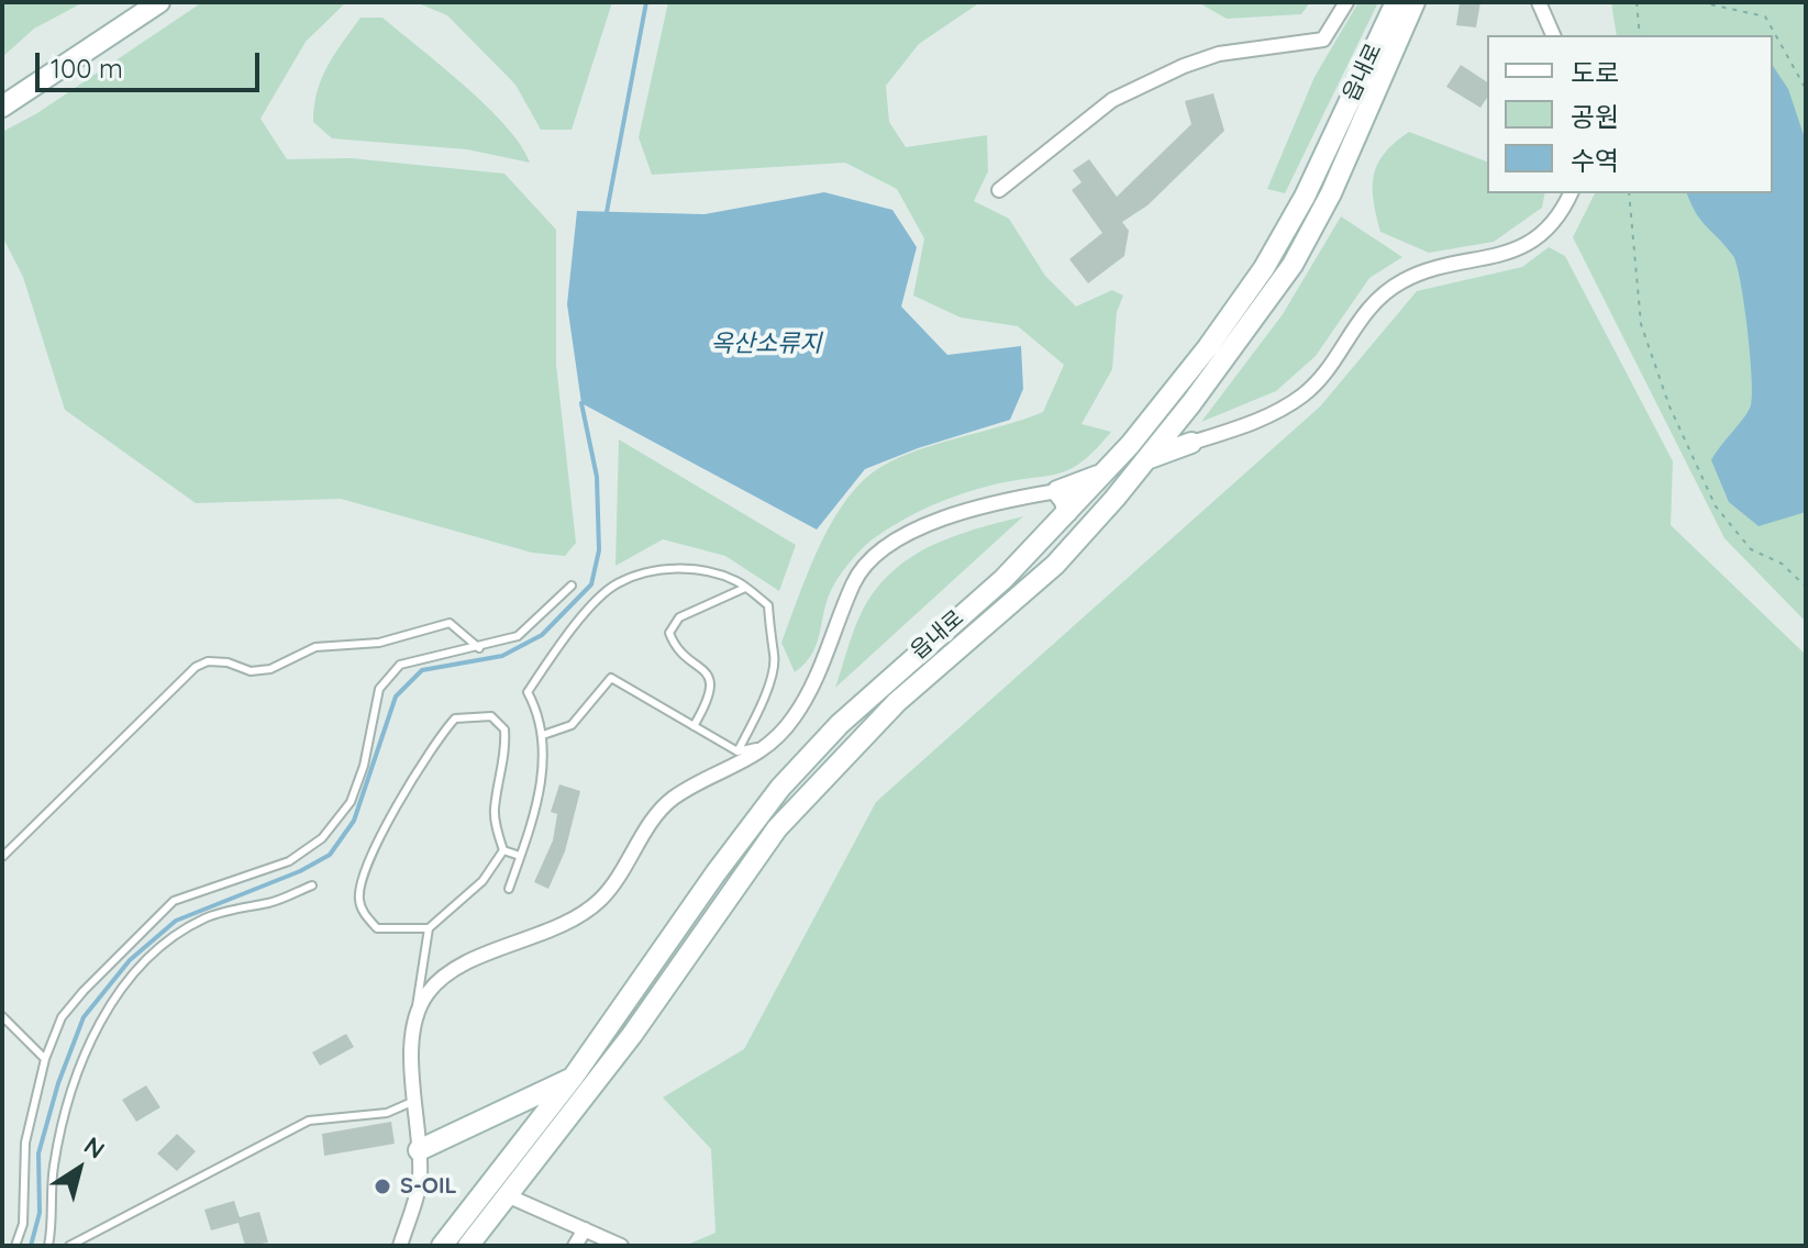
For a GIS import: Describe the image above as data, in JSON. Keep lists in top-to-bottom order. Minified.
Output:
{"streets":{"street":["읍내로"]},"water":["옥산소류지"],"places":["S-OIL"],"legend":["도로","공원","수역"],"scale_bar":"100 m","north":"top right"}
